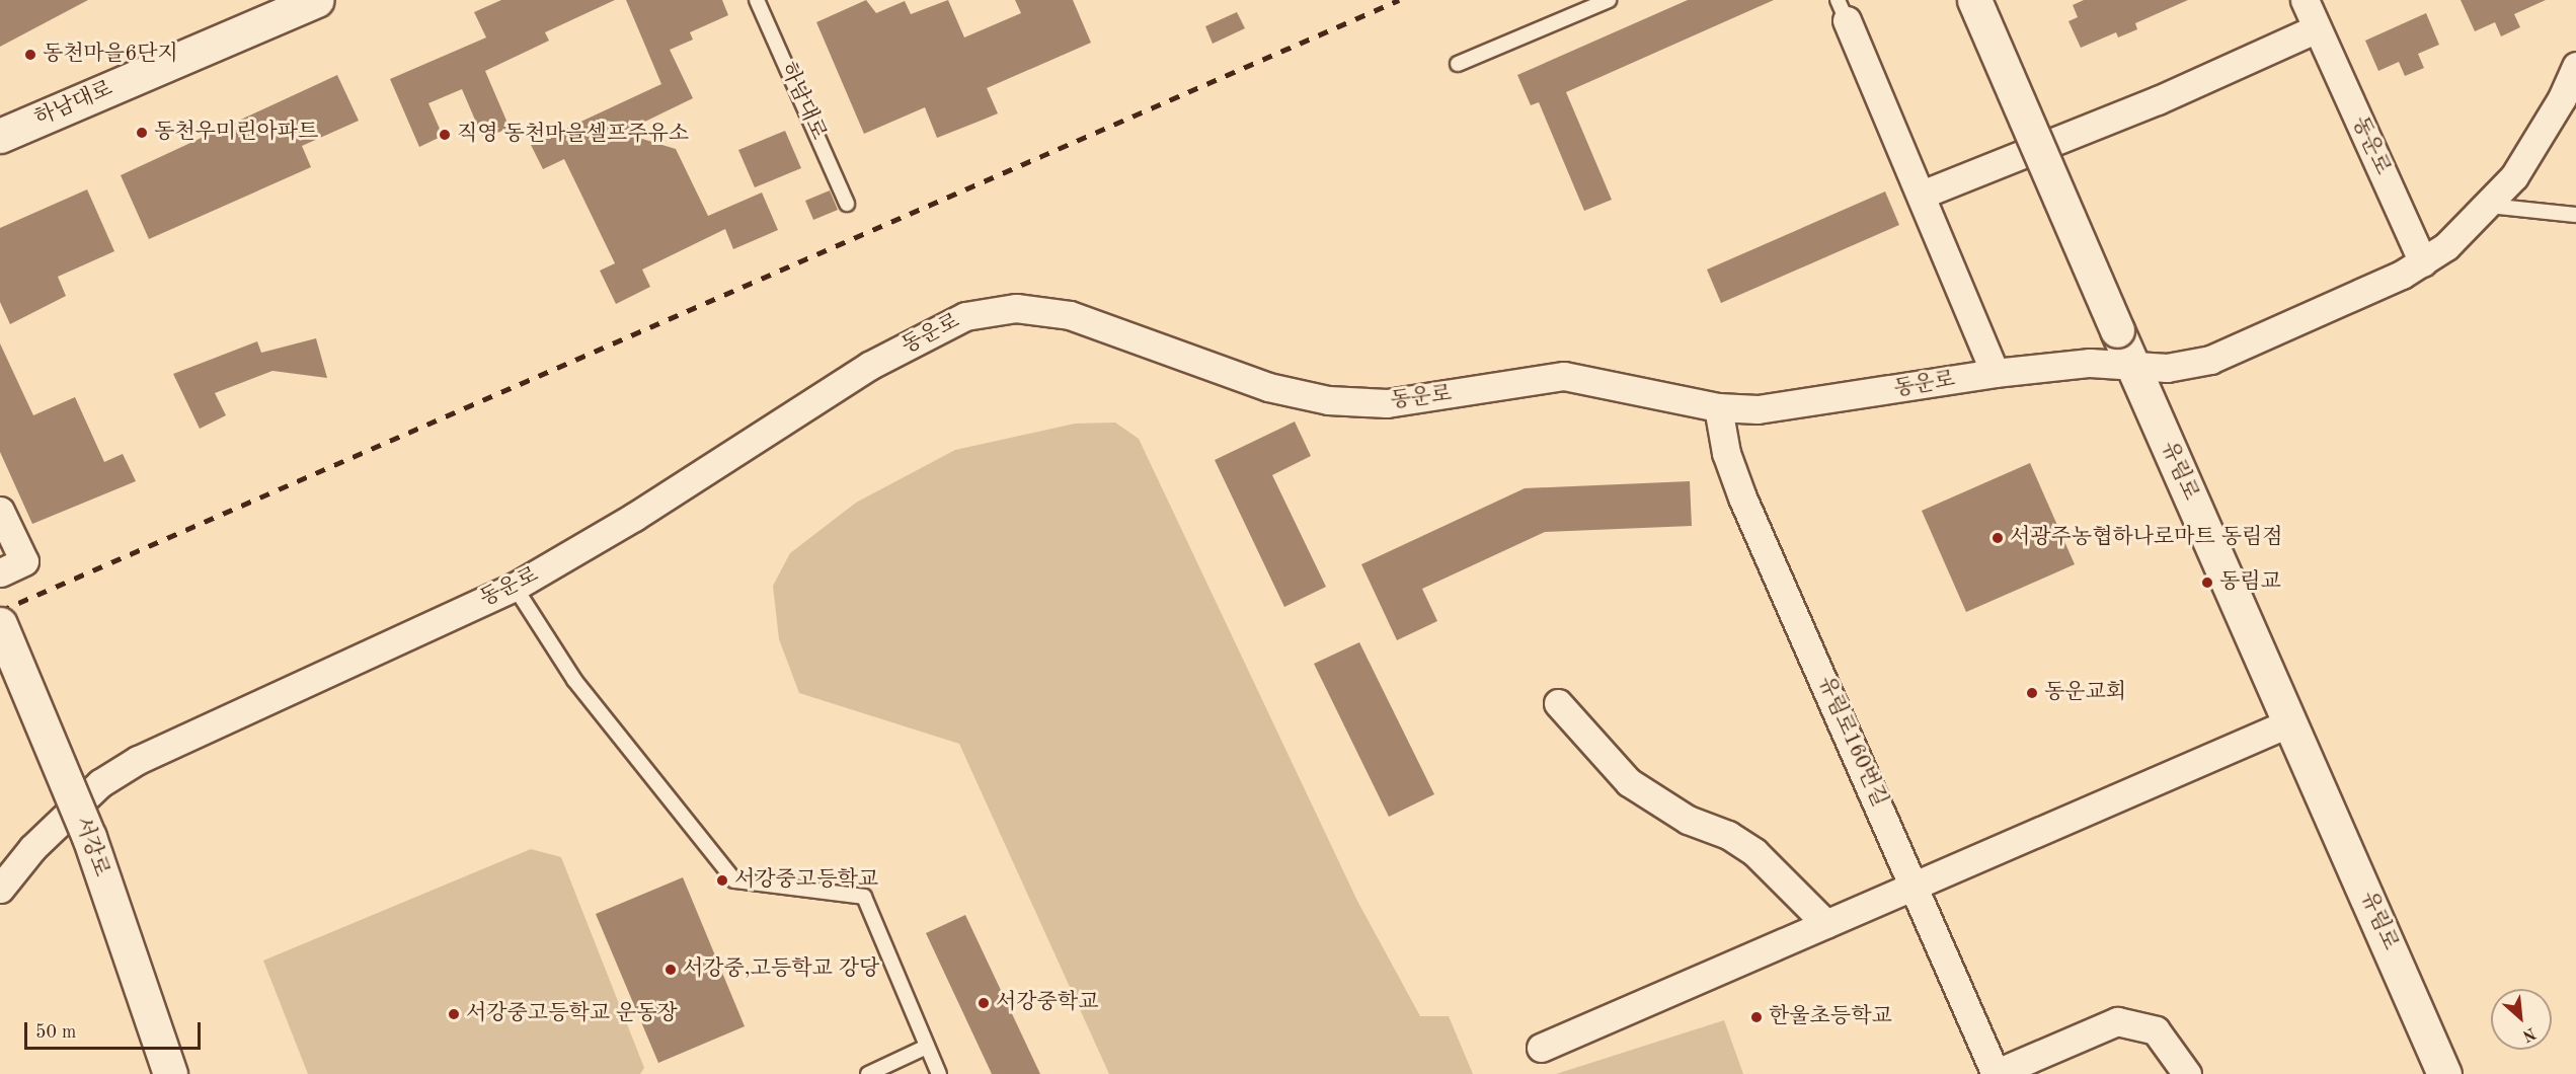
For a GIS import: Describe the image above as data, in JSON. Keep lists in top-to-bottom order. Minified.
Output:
{"streets":{"main road":["하남대로","유림로","서강로"],"street":["동운로","유림로160번길"]},"crossings":[["동운로","유림로"],["동운로","유림로160번길"]],"places":["동천마을6단지","동천우미린아파트","직영 동천마을셀프주유소","서광주농협하나로마트 동림점","동림교","동운교회","서강중고등학교","서강중,고등학교 강당","서강중학교","서강중고등학교 운동장","한울초등학교"],"scale_bar":"50 m","north":"bottom right"}
